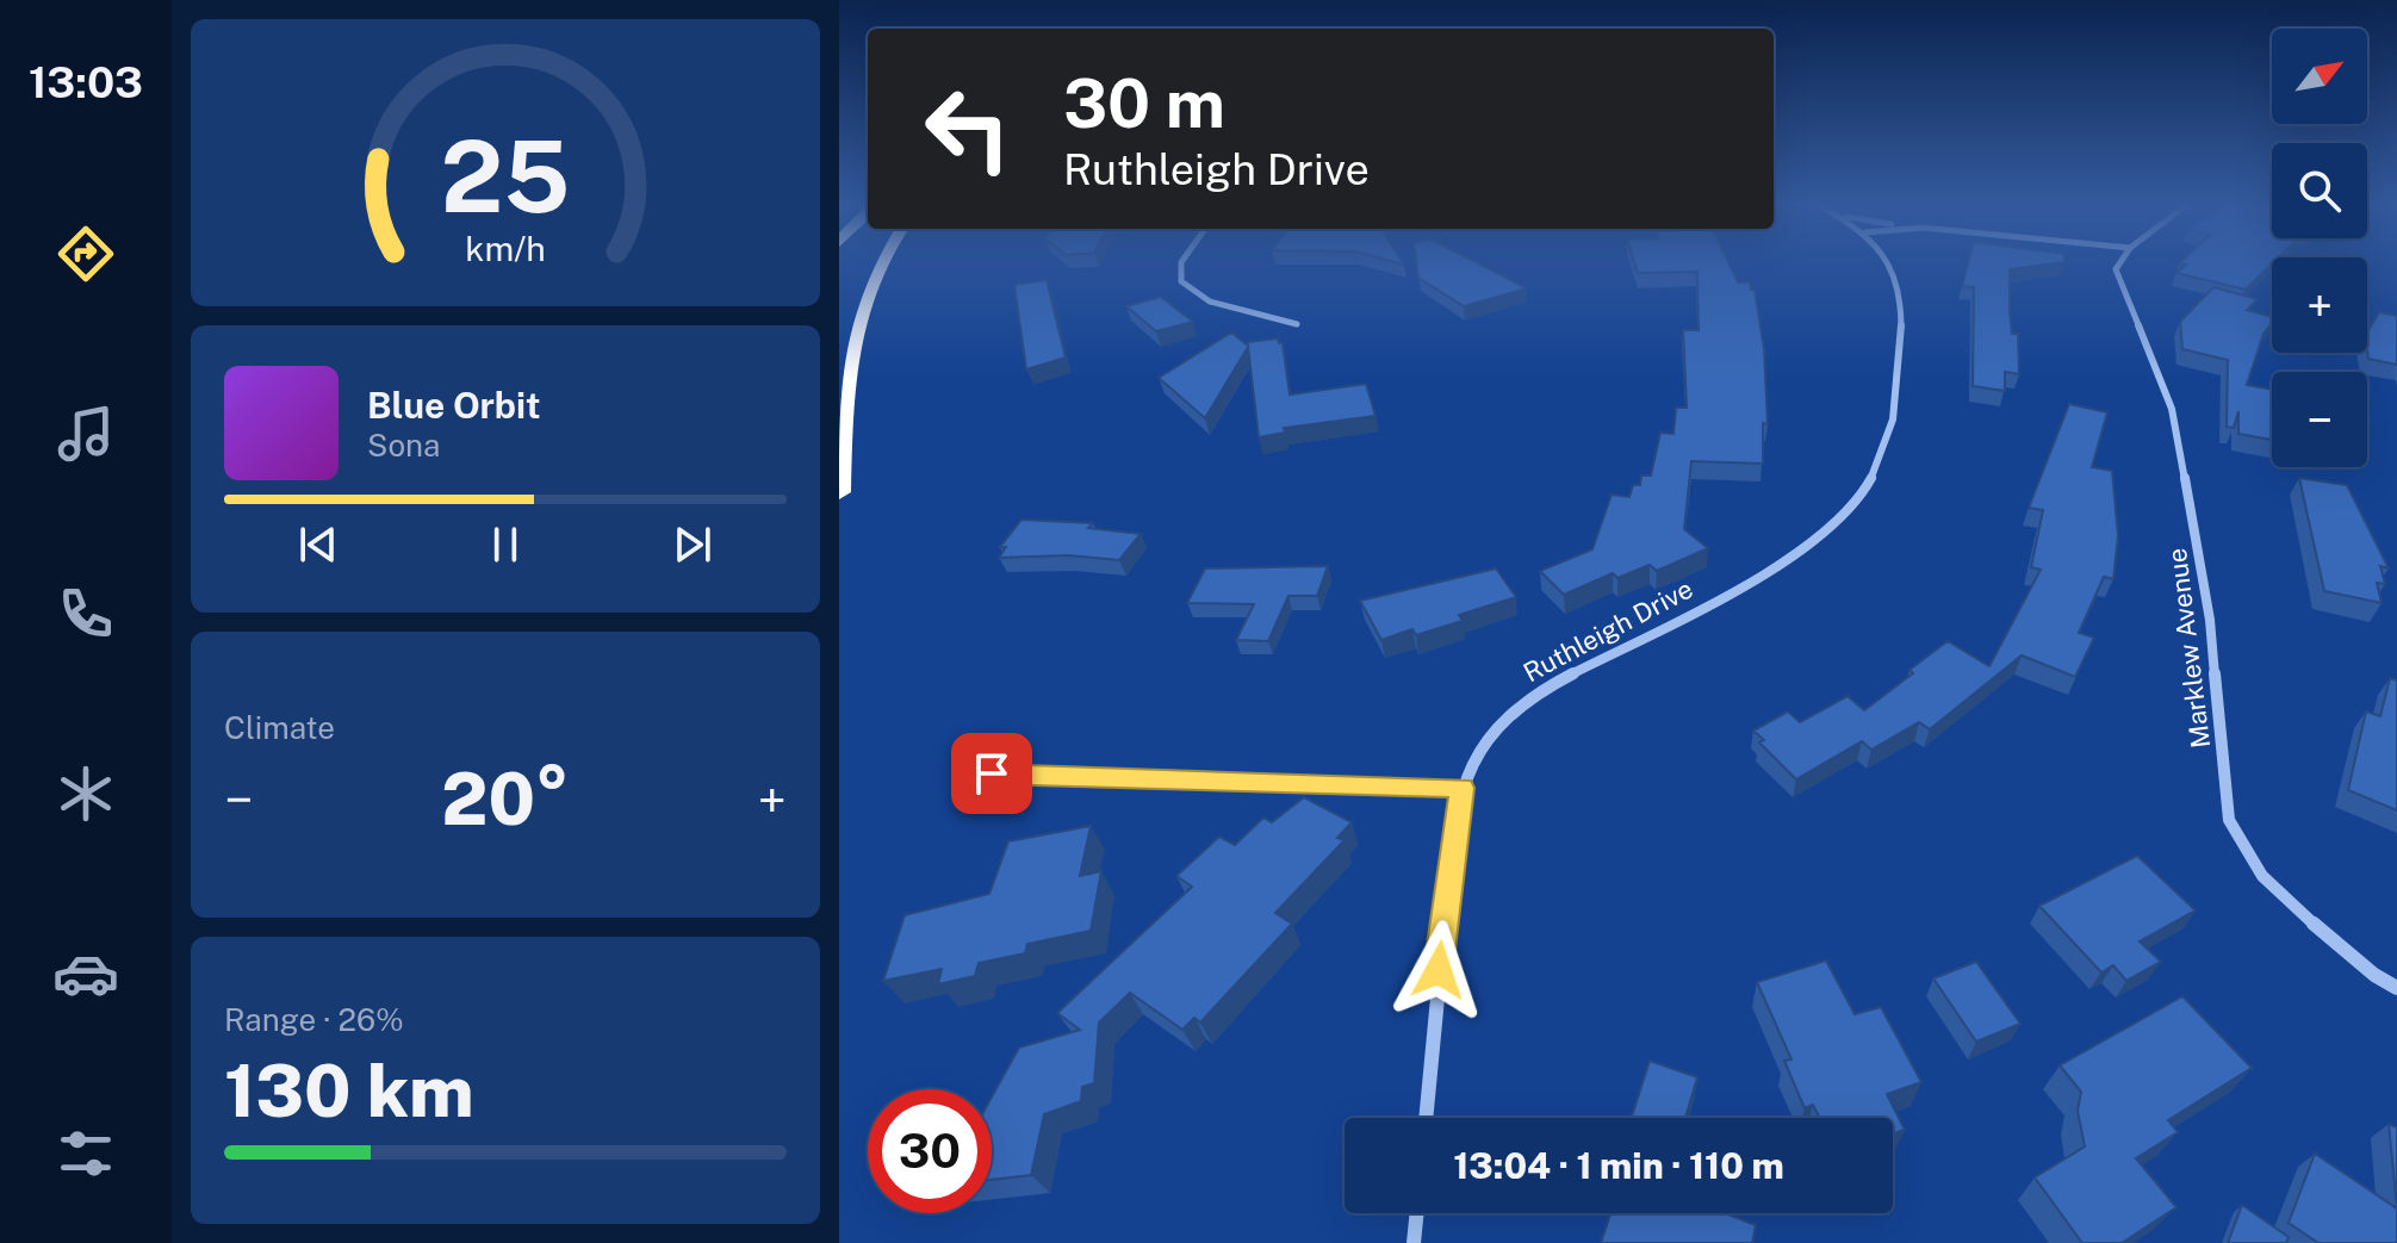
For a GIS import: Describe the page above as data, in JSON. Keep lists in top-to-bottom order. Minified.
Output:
{"streets":{"street":["Ruthleigh Drive","Marklew Avenue"]},"north":"top right","page":{"tabs":"13:03","map_buttons":["+","−"],"turn":["30 m","Ruthleigh Drive"],"song":["Blue Orbit","Sona"],"tile":["Climate",["Range · 26%","130 km"]],"heat":["−","20°","+"],"limit":"30","trip":"13:04 · 1 min · 110 m","gauge":["25","km/h"]}}
